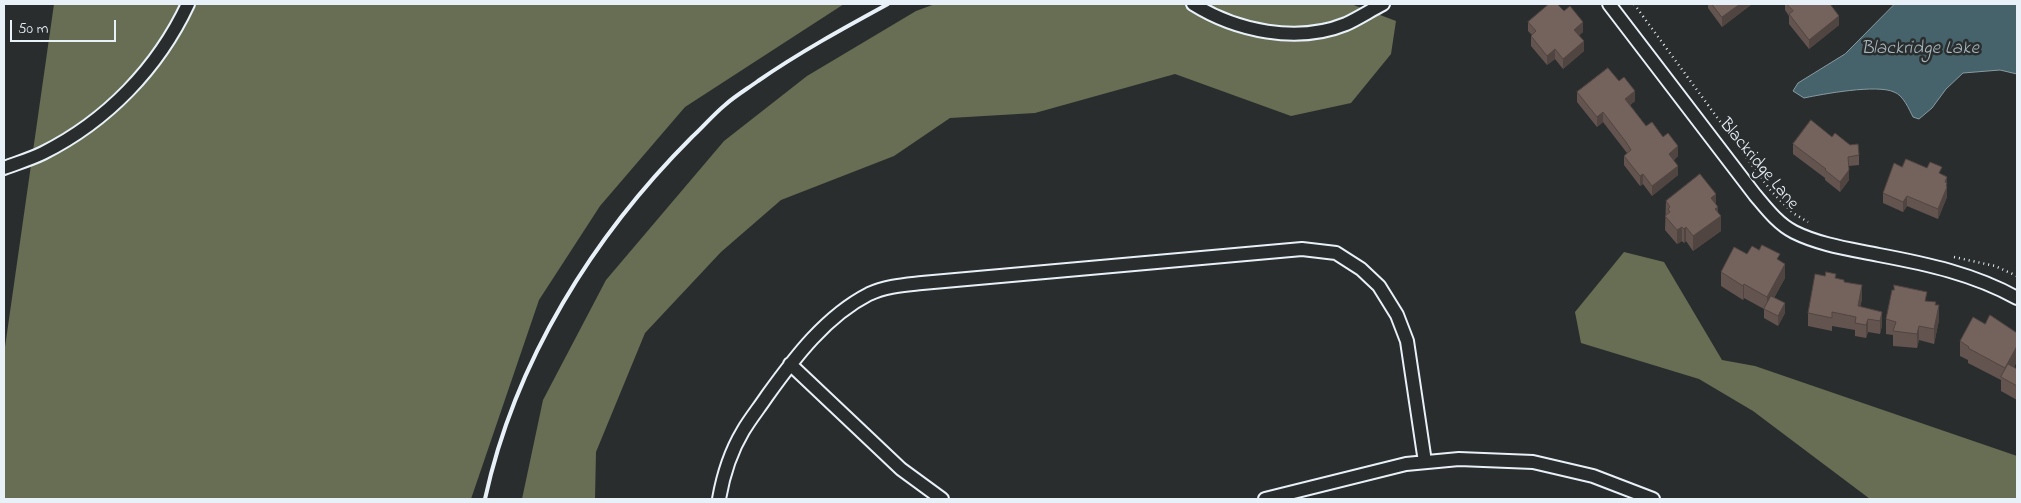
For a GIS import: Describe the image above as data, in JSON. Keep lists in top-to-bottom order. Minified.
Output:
{"streets":{"street":["Blackridge Lane"]},"water":["Blackridge Lake"],"scale_bar":"50 m"}
